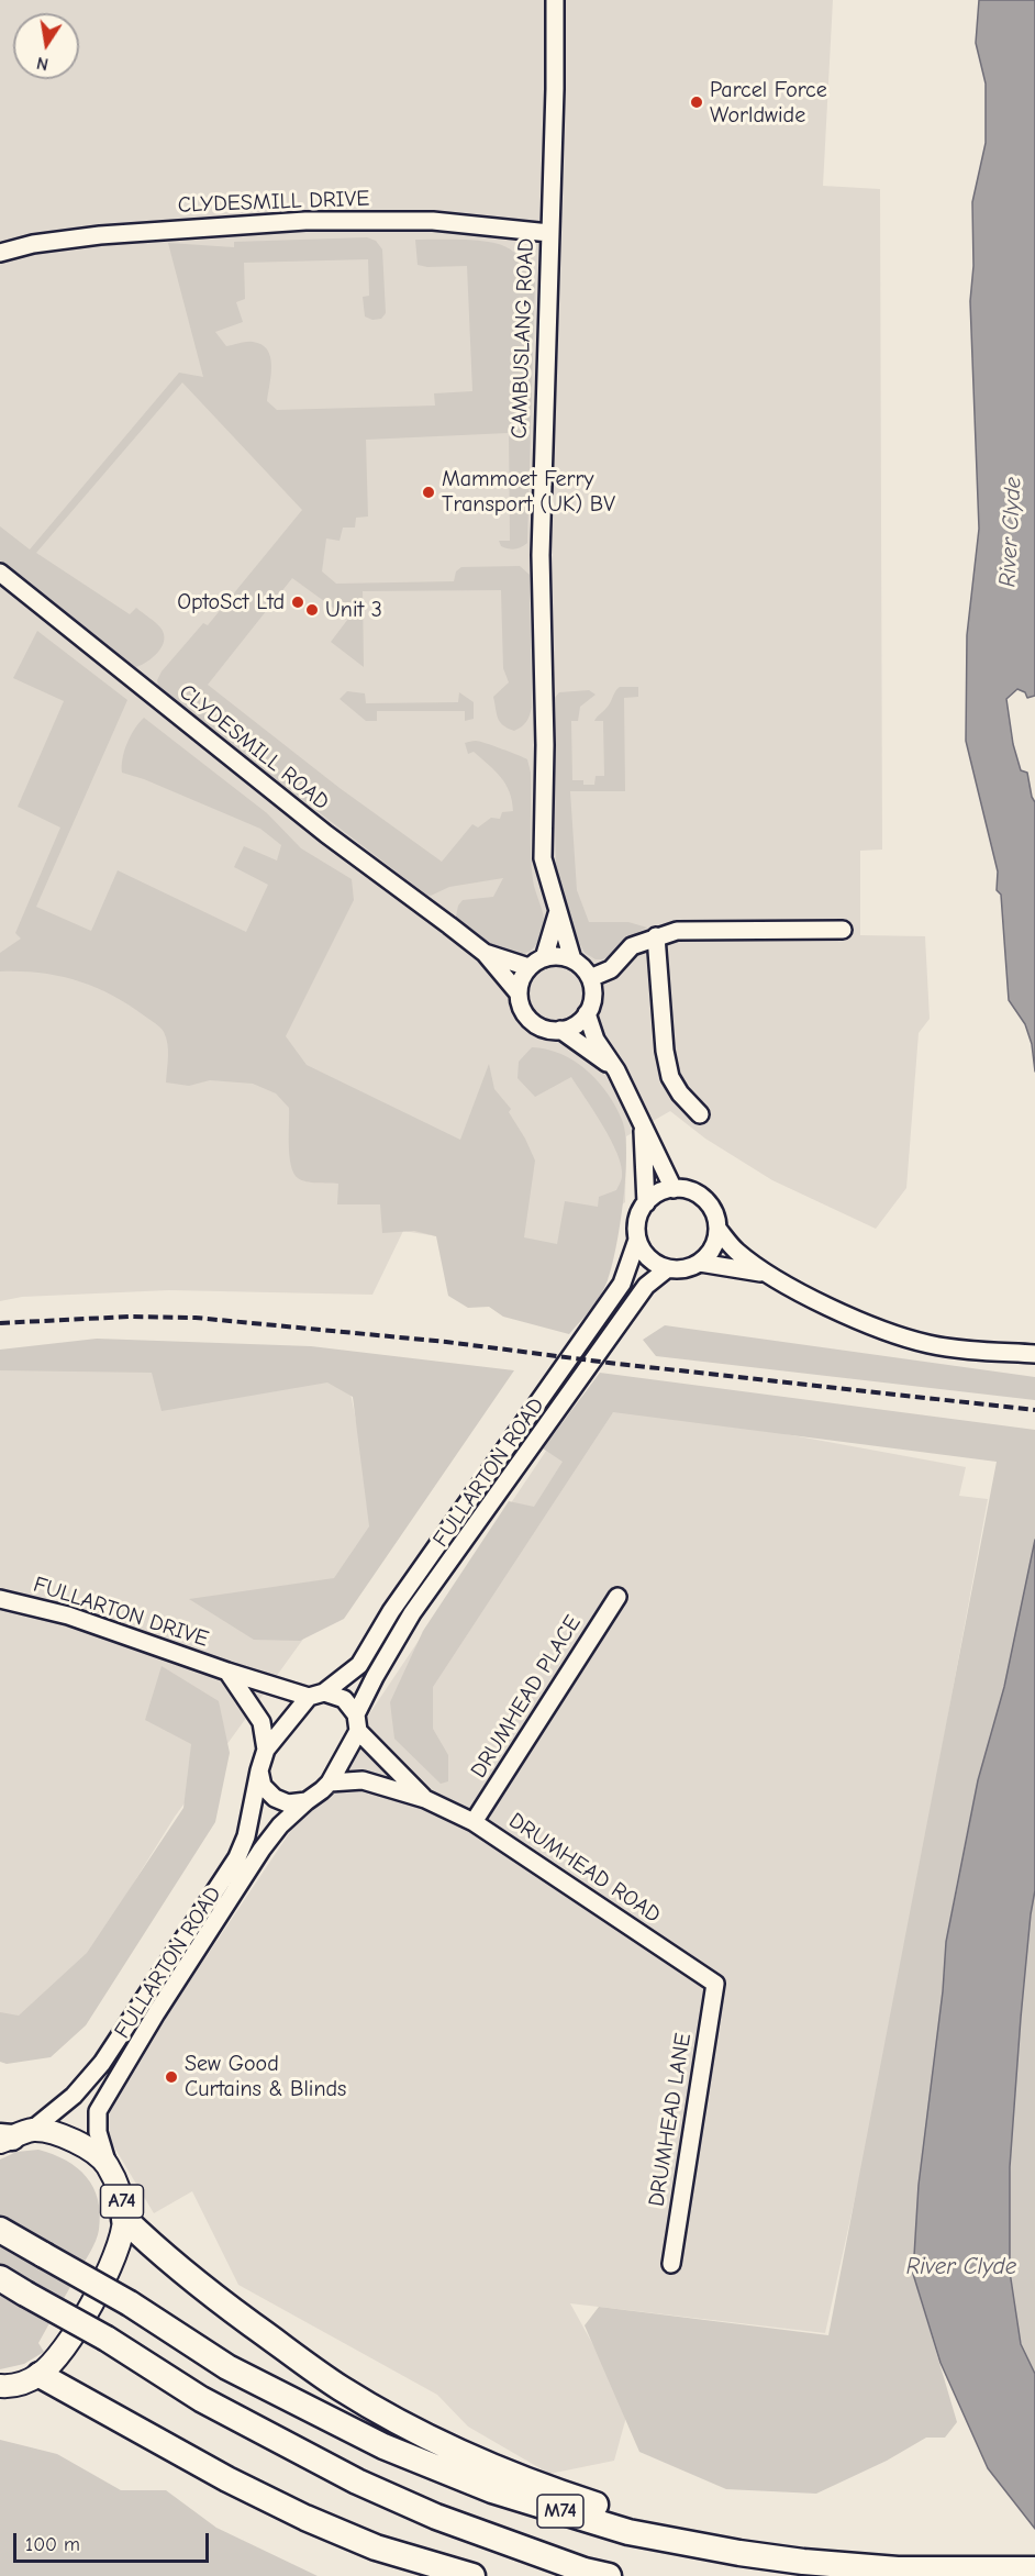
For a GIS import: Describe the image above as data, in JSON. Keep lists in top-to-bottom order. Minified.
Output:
{"streets":{"highway":["M74"],"main road":["FULLARTON ROAD","A74"],"street":["CLYDESMILL DRIVE","CAMBUSLANG ROAD","CLYDESMILL ROAD","FULLARTON DRIVE","DRUMHEAD PLACE","DRUMHEAD ROAD","DRUMHEAD LANE"]},"crossings":[["CLYDESMILL DRIVE","CAMBUSLANG ROAD"],["CAMBUSLANG ROAD","CLYDESMILL ROAD"],["FULLARTON ROAD","FULLARTON DRIVE"],["FULLARTON ROAD","M74"],["FULLARTON DRIVE","DRUMHEAD ROAD"],["DRUMHEAD PLACE","DRUMHEAD ROAD"],["DRUMHEAD ROAD","DRUMHEAD LANE"]],"water":["River Clyde"],"places":["Parcel Force Worldwide","Mammoet Ferry Transport (UK) BV","OptoSct Ltd","Unit 3","Sew Good Curtains & Blinds"],"scale_bar":"100 m","north":"bottom"}
